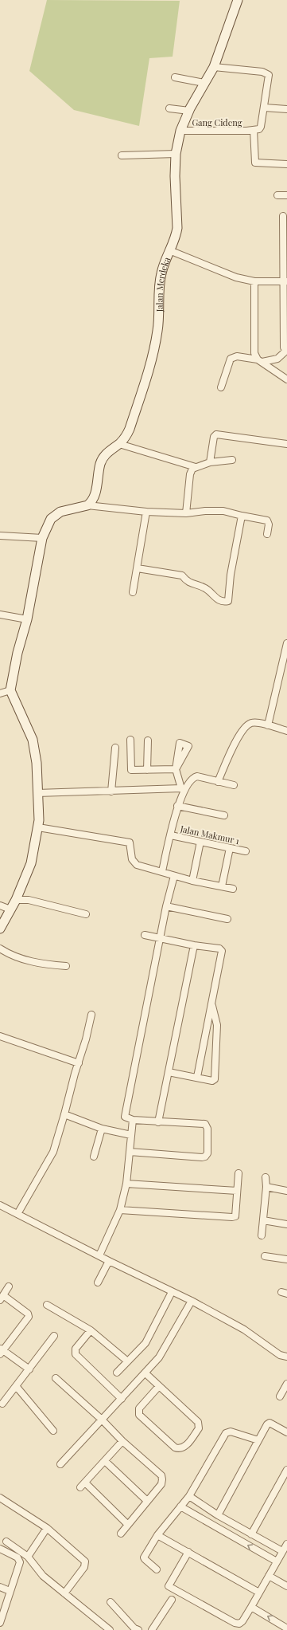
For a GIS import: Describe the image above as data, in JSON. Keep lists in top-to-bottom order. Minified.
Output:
{"streets":{"street":["Gang Cideng","Jalan Merdeka","Jalan Makmur 1"]},"crossings":[["Gang Cideng","Jalan Merdeka"]]}
